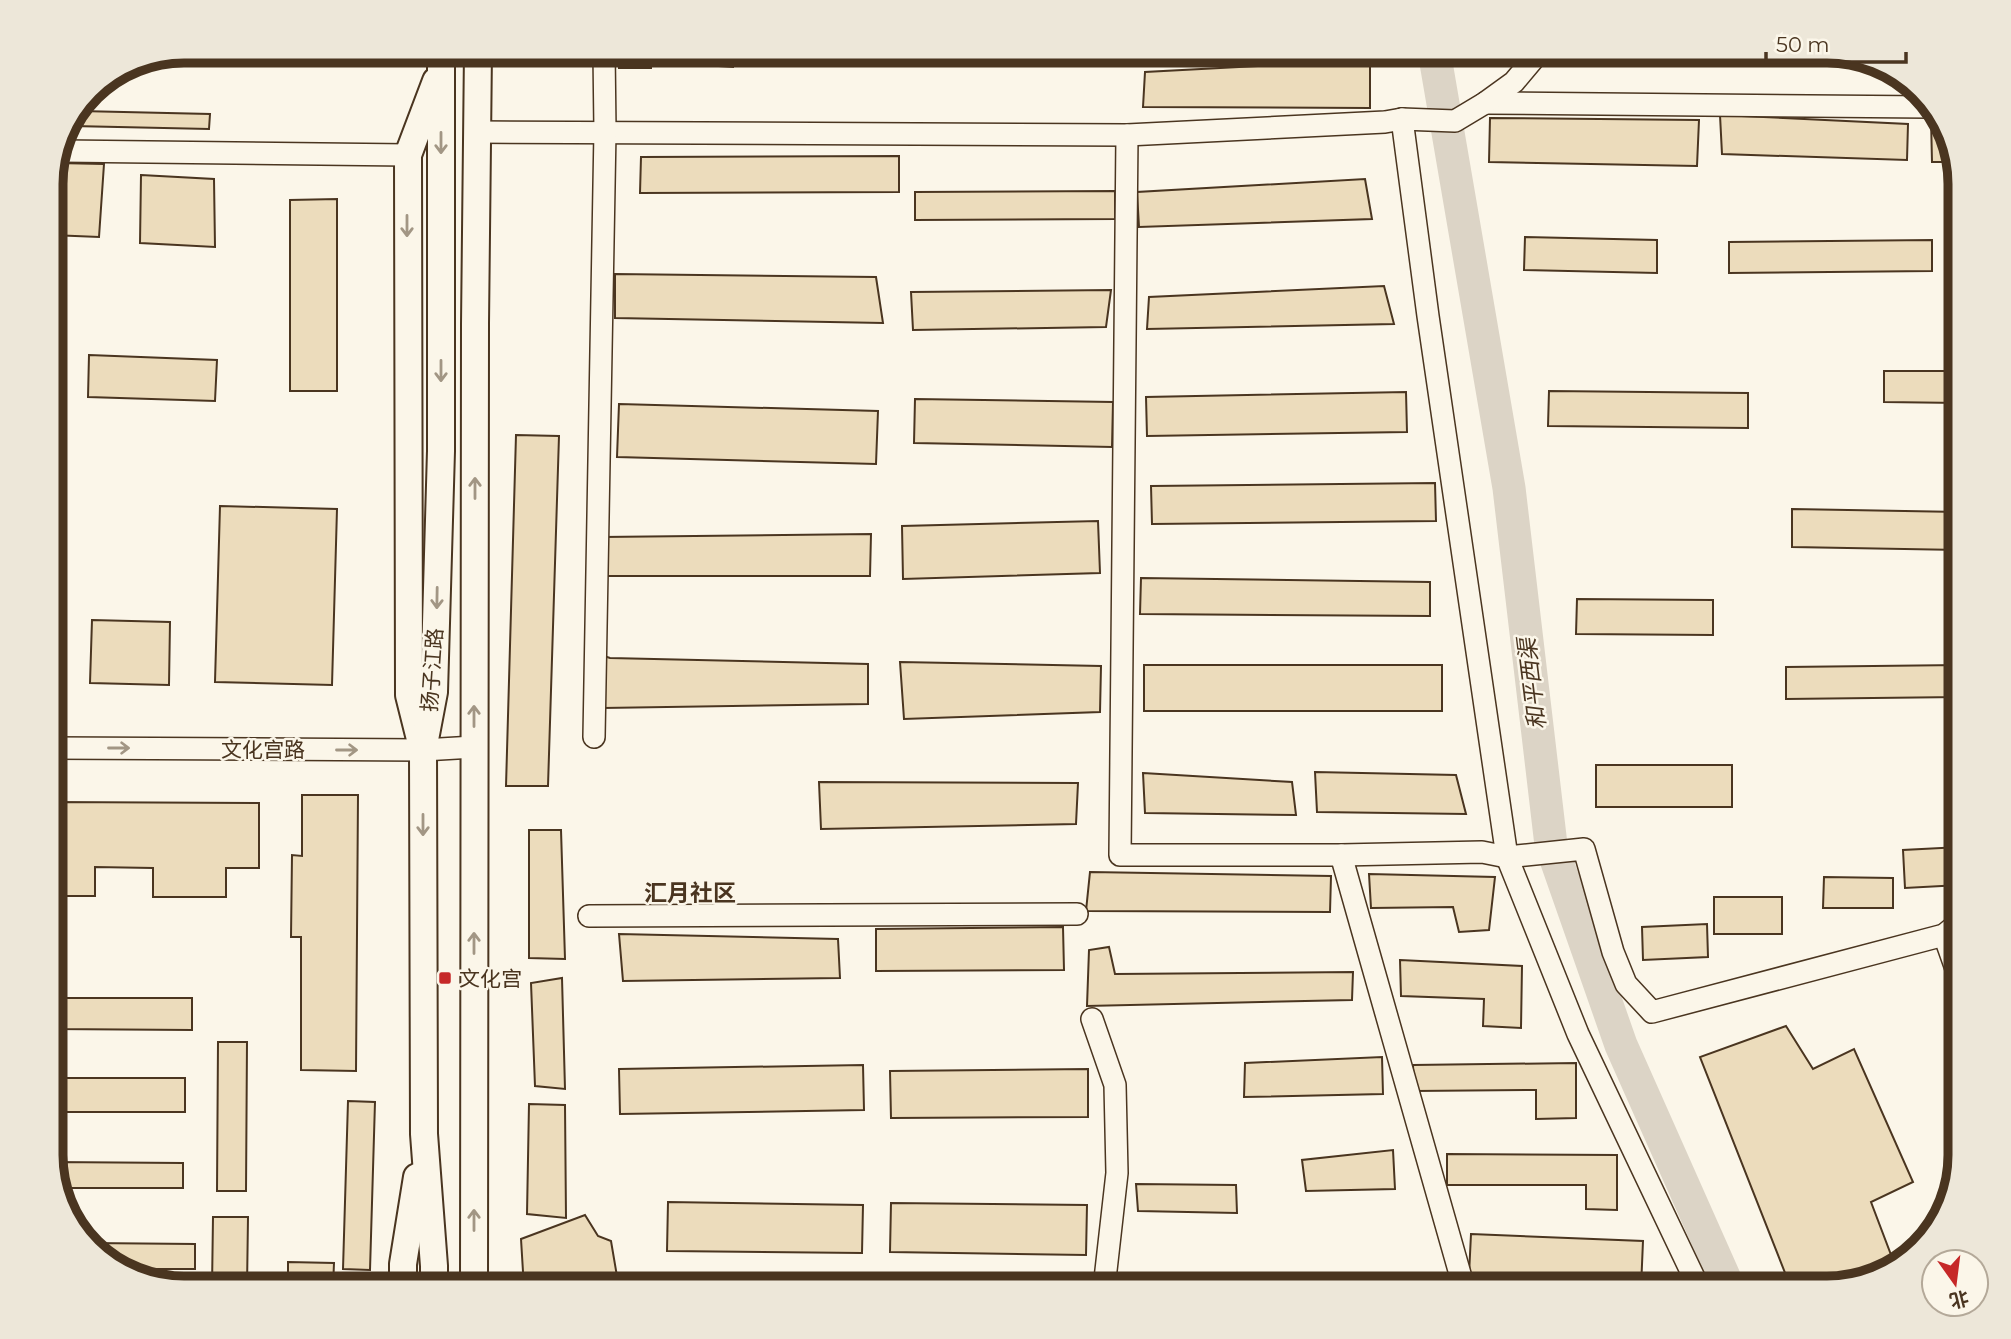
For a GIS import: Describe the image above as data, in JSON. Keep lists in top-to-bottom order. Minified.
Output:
{"streets":{"main road":["扬子江路"],"street":["文化宫路"]},"crossings":[["扬子江路","文化宫路"]],"one_way":["文化宫路"],"districts":["汇月社区"],"water":["和平西渠"],"places":{"transit":["文化宫"]},"scale_bar":"50 m","north":"bottom"}
